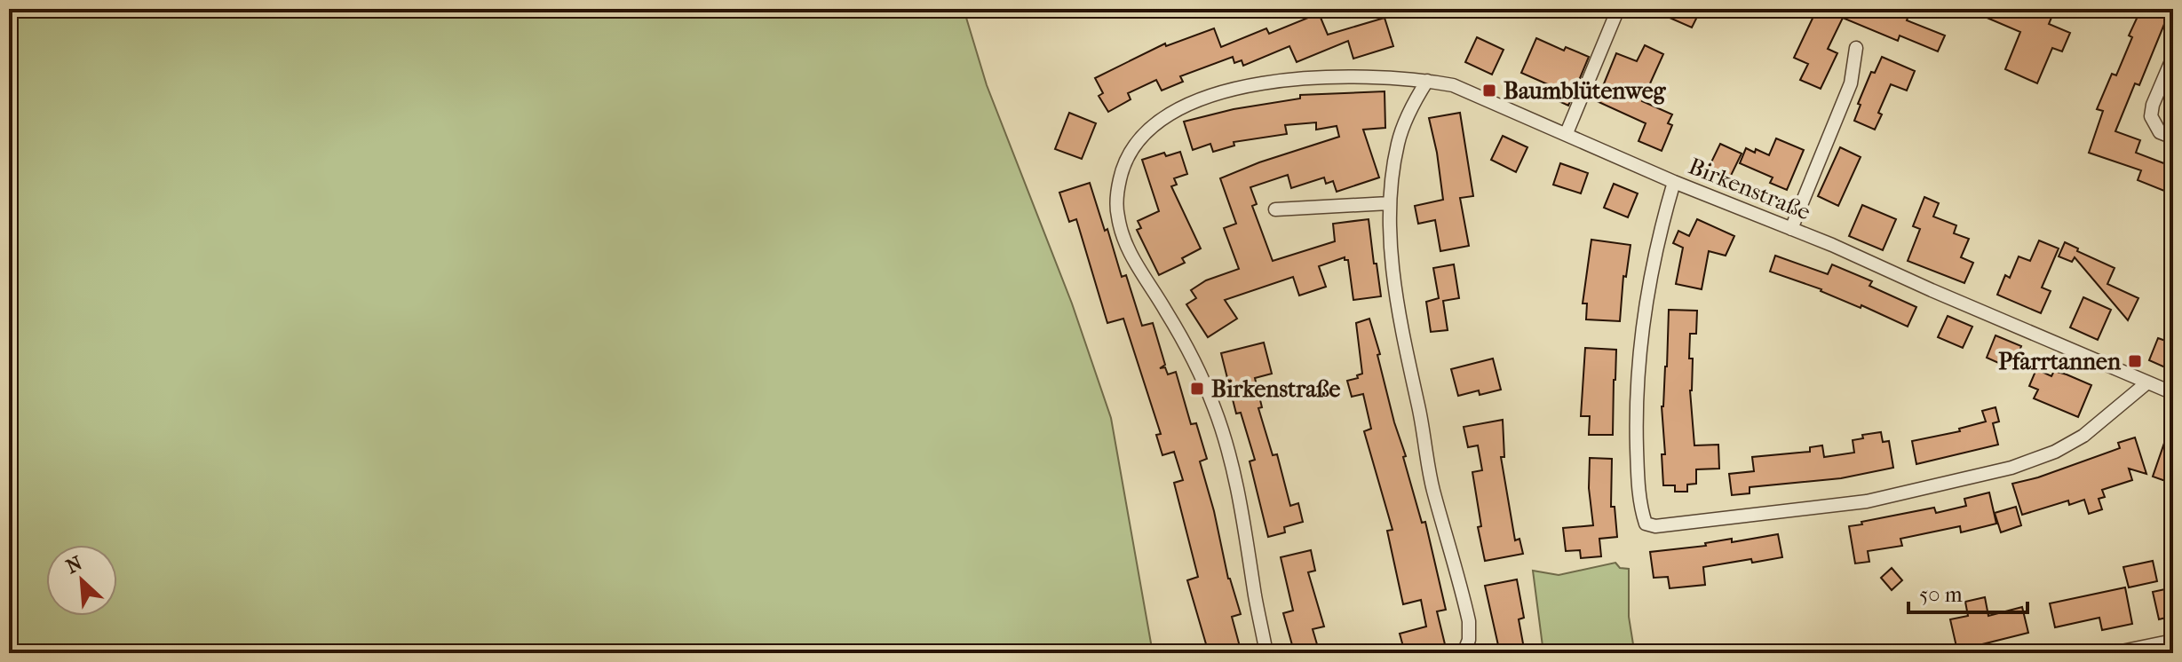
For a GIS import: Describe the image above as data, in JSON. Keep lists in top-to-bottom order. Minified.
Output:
{"streets":{"street":["Birkenstraße"]},"places":{"transit":["Baumblütenweg","Pfarrtannen","Birkenstraße"]},"scale_bar":"50 m","north":"top left"}
